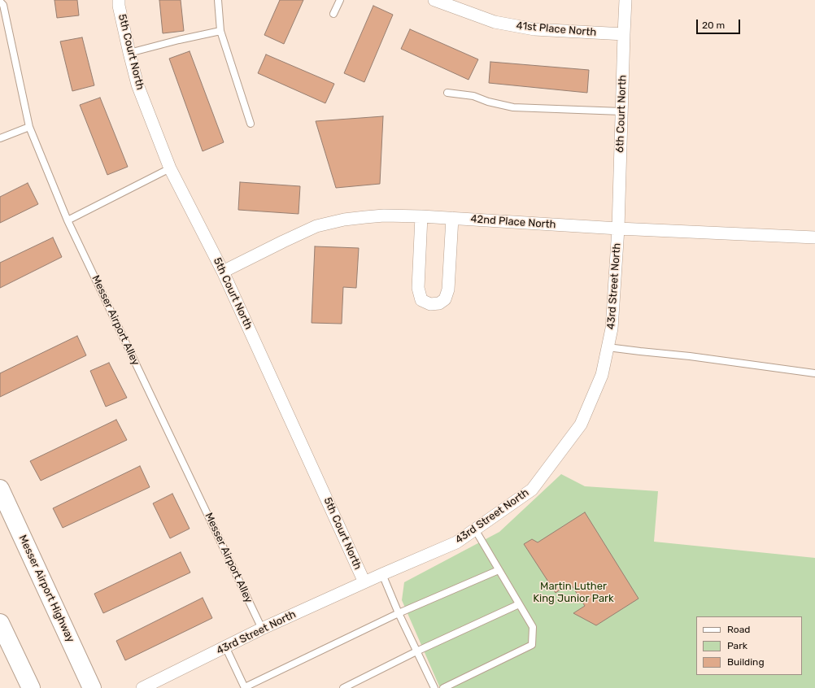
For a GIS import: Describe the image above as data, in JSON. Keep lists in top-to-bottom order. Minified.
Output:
{"streets":{"main road":["Messer Airport Highway"],"street":["41st Place North","5th Court North","6th Court North","42nd Place North","43rd Street North"],"lane":["Messer Airport Alley"]},"crossings":[["41st Place North","6th Court North"],["5th Court North","42nd Place North"],["5th Court North","43rd Street North"],["6th Court North","42nd Place North"],["6th Court North","43rd Street North"],["42nd Place North","43rd Street North"],["43rd Street North","Messer Airport Alley"]],"parks":["Martin Luther King Junior Park"],"legend":["Road","Park","Building"],"scale_bar":"20 m"}
